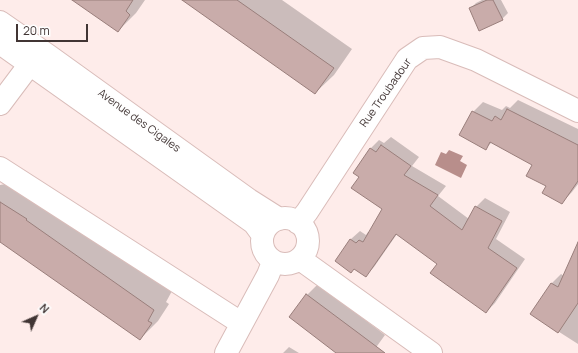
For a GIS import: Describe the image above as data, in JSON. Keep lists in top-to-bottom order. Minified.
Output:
{"streets":{"street":["Rue Troubadour","Avenue des Cigales"]},"crossings":[["Rue Troubadour","Avenue des Cigales"]],"scale_bar":"20 m","north":"top right"}
